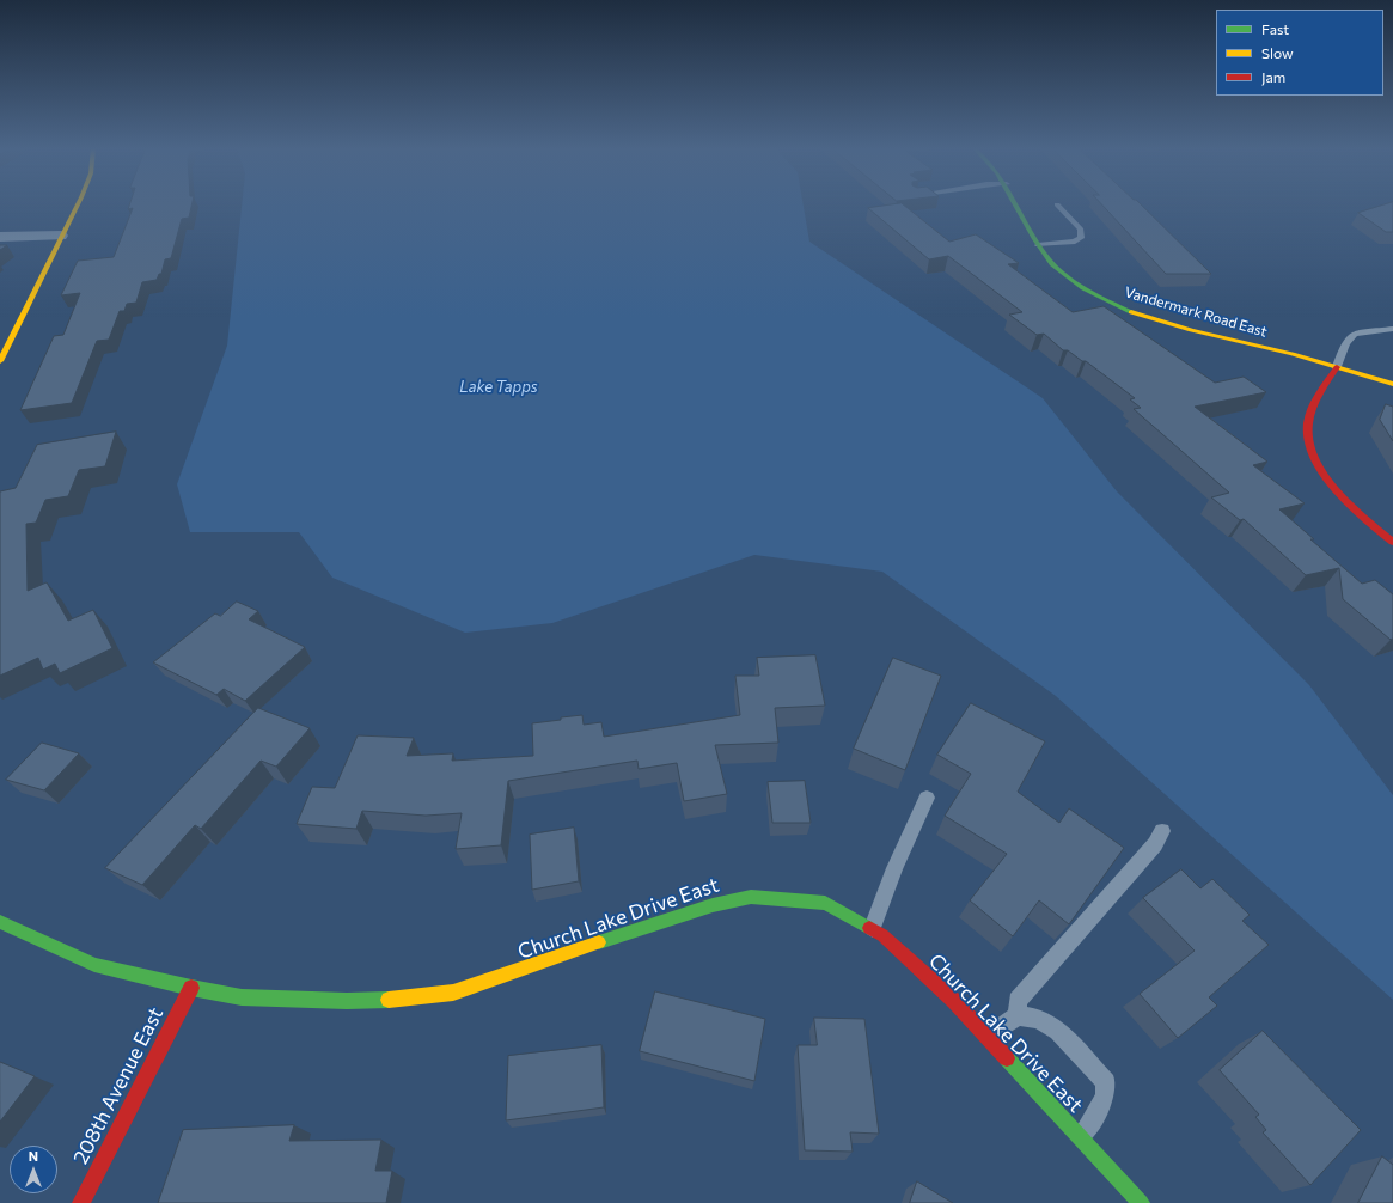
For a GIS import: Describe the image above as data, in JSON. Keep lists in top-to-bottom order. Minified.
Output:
{"streets":{"street":["Vandermark Road East","Church Lake Drive East","208th Avenue East"]},"crossings":[["Church Lake Drive East","208th Avenue East"]],"water":["Lake Tapps"],"legend":["Fast","Slow","Jam"],"north":"top"}
